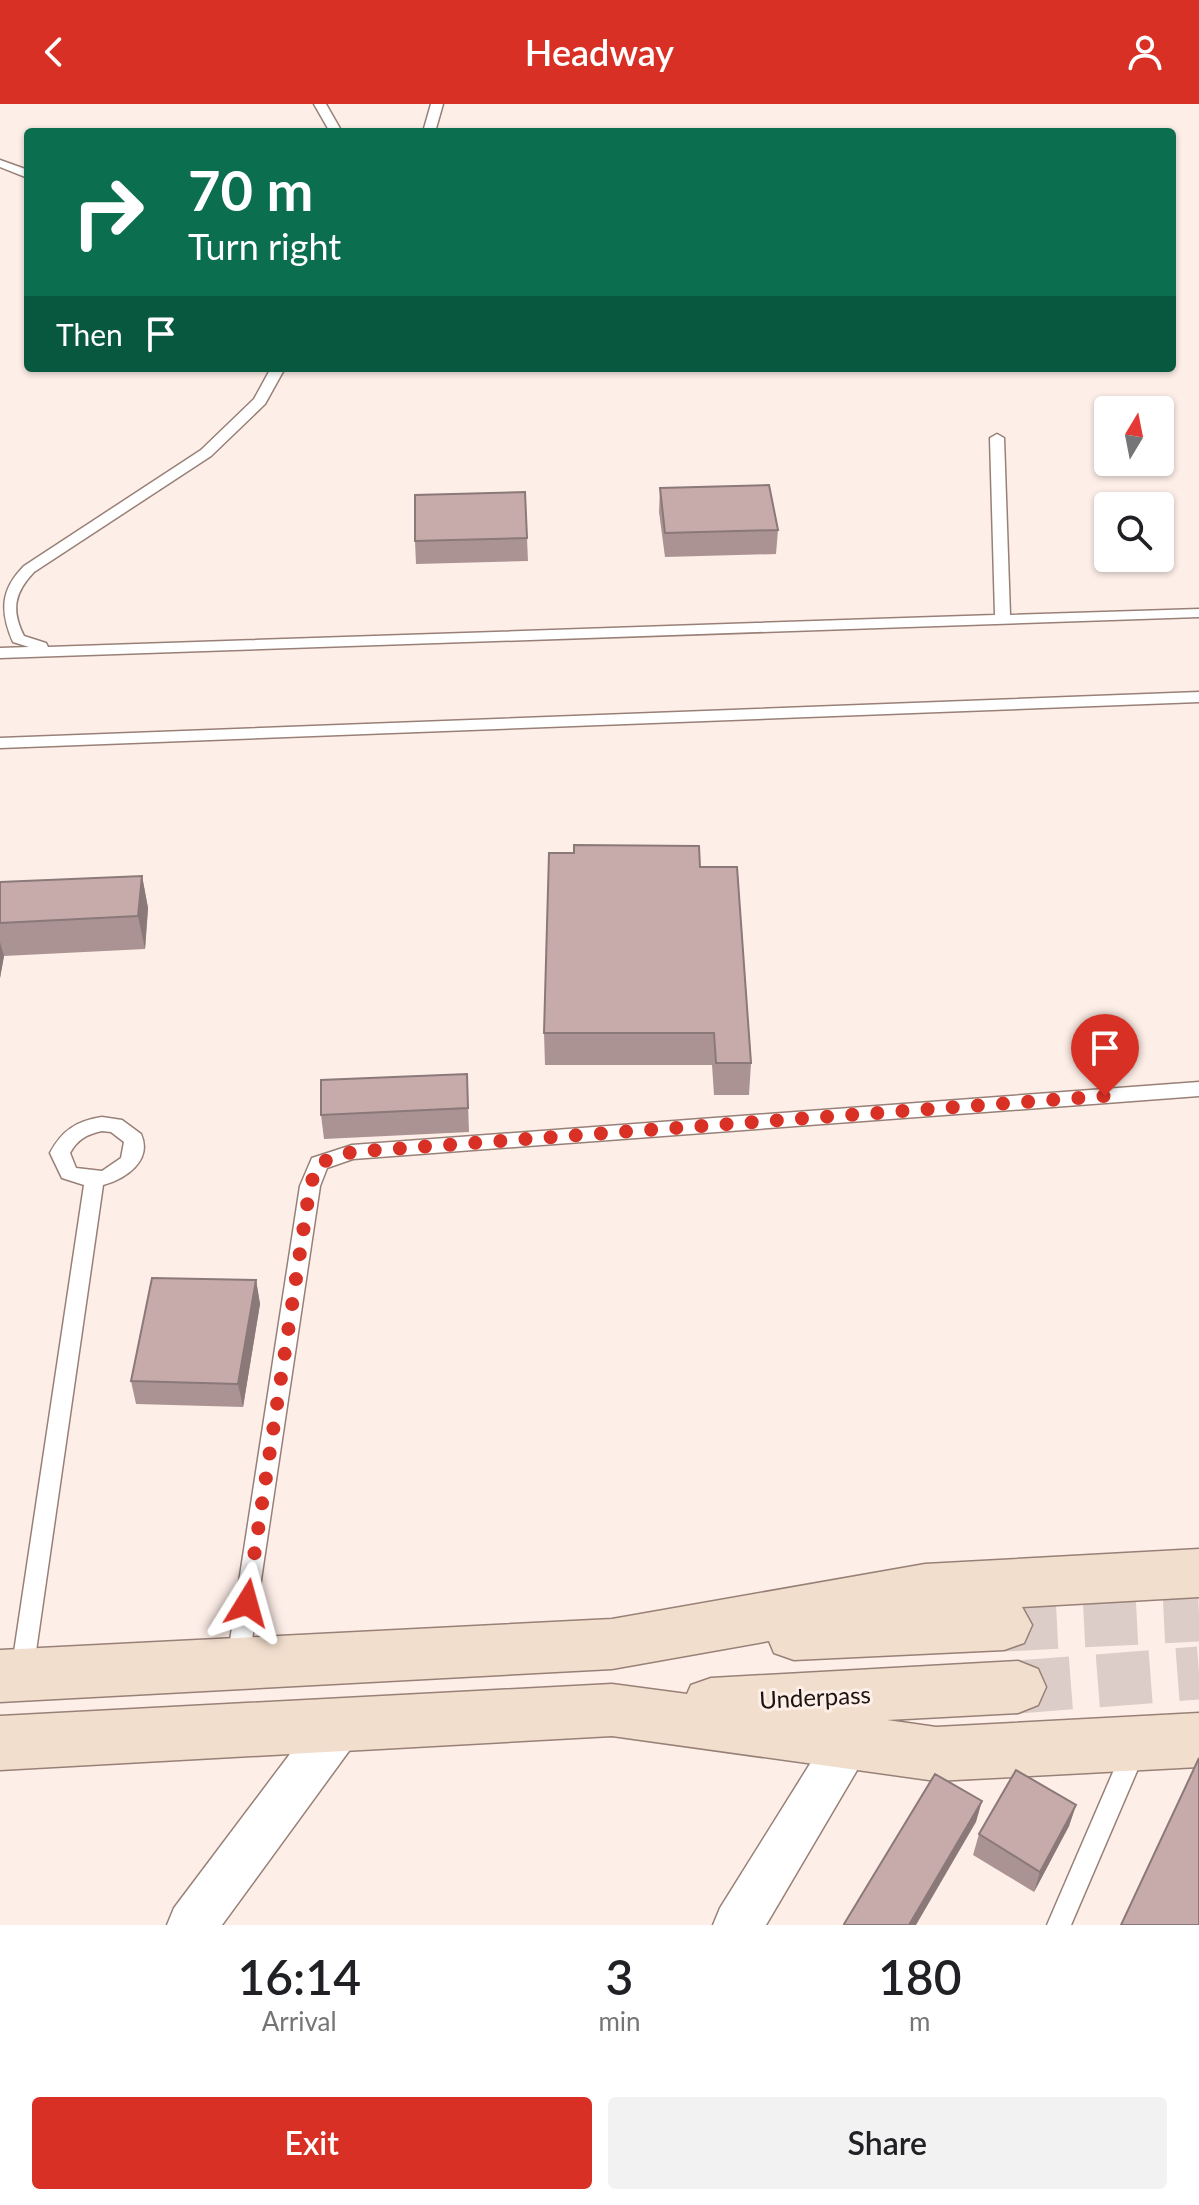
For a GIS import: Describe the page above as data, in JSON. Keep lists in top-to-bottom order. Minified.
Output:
{"streets":{"main road":["Underpass"]},"north":"top","page":{"header":"Headway","turn":["70 m","Turn right"],"then":"Then","eta":["16:14","Arrival","3","min","180","m"],"buttons":["Exit","Share"]}}
